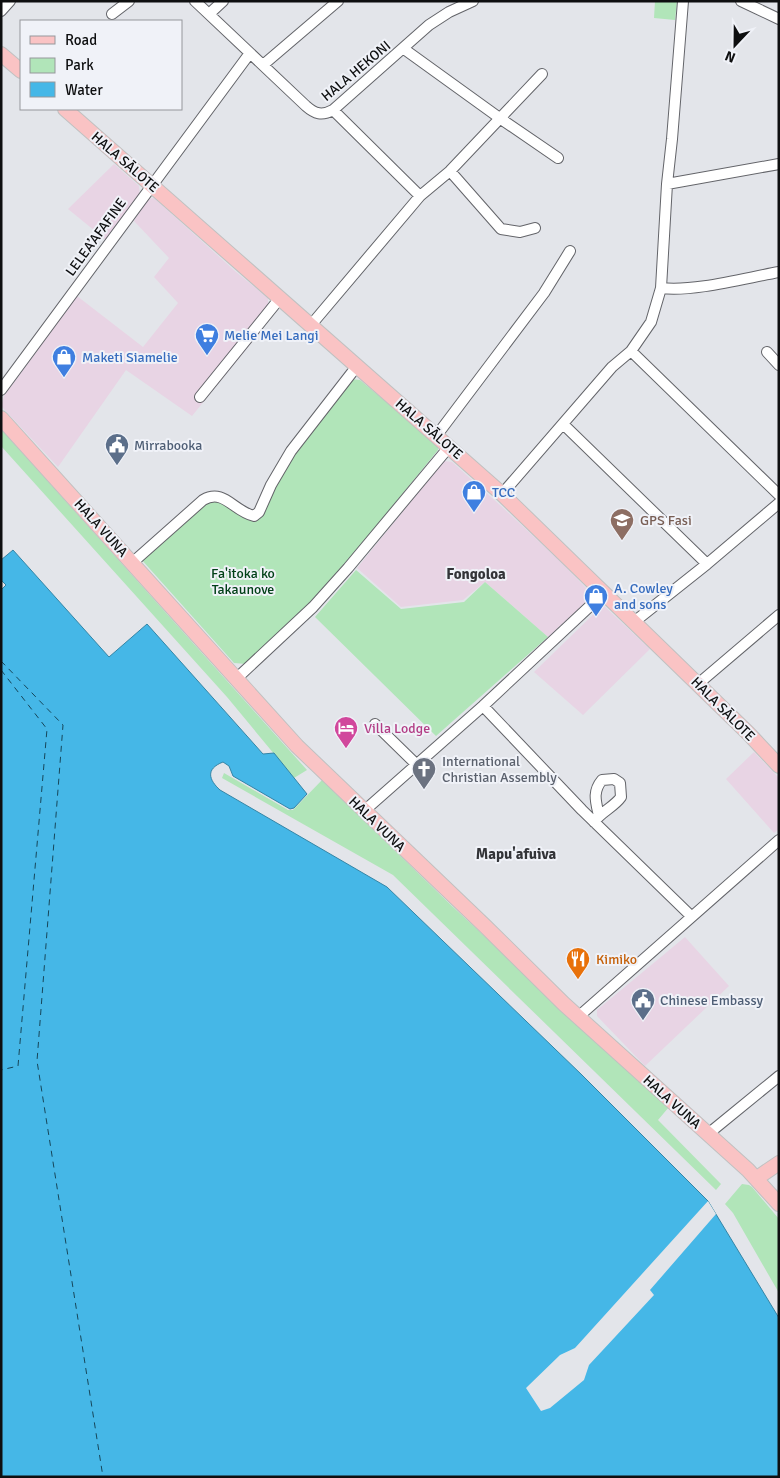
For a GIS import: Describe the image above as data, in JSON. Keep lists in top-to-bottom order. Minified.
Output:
{"streets":{"main road":["HALA SĀLOTE","HALA VUNA"],"street":["HALA HEKONI","LELEA’AFAFINE"]},"crossings":[["HALA HEKONI","LELEA’AFAFINE"],["HALA SĀLOTE","LELEA’AFAFINE"]],"districts":["Fongoloa","Mapu'afuiva"],"parks":["Fa'itoka ko Takaunove"],"places":{"supermarket":["Melie Mei Langi"],"shop":["Maketi Siamelie","TCC","A. Cowley and sons"],"public building":["Mirrabooka","Chinese Embassy"],"school or university":["GPS Fasi"],"hotel":["Villa Lodge"],"church":["International Christian Assembly"],"restaurant":["Kimiko"]},"legend":["Road","Park","Water"],"north":"bottom"}
